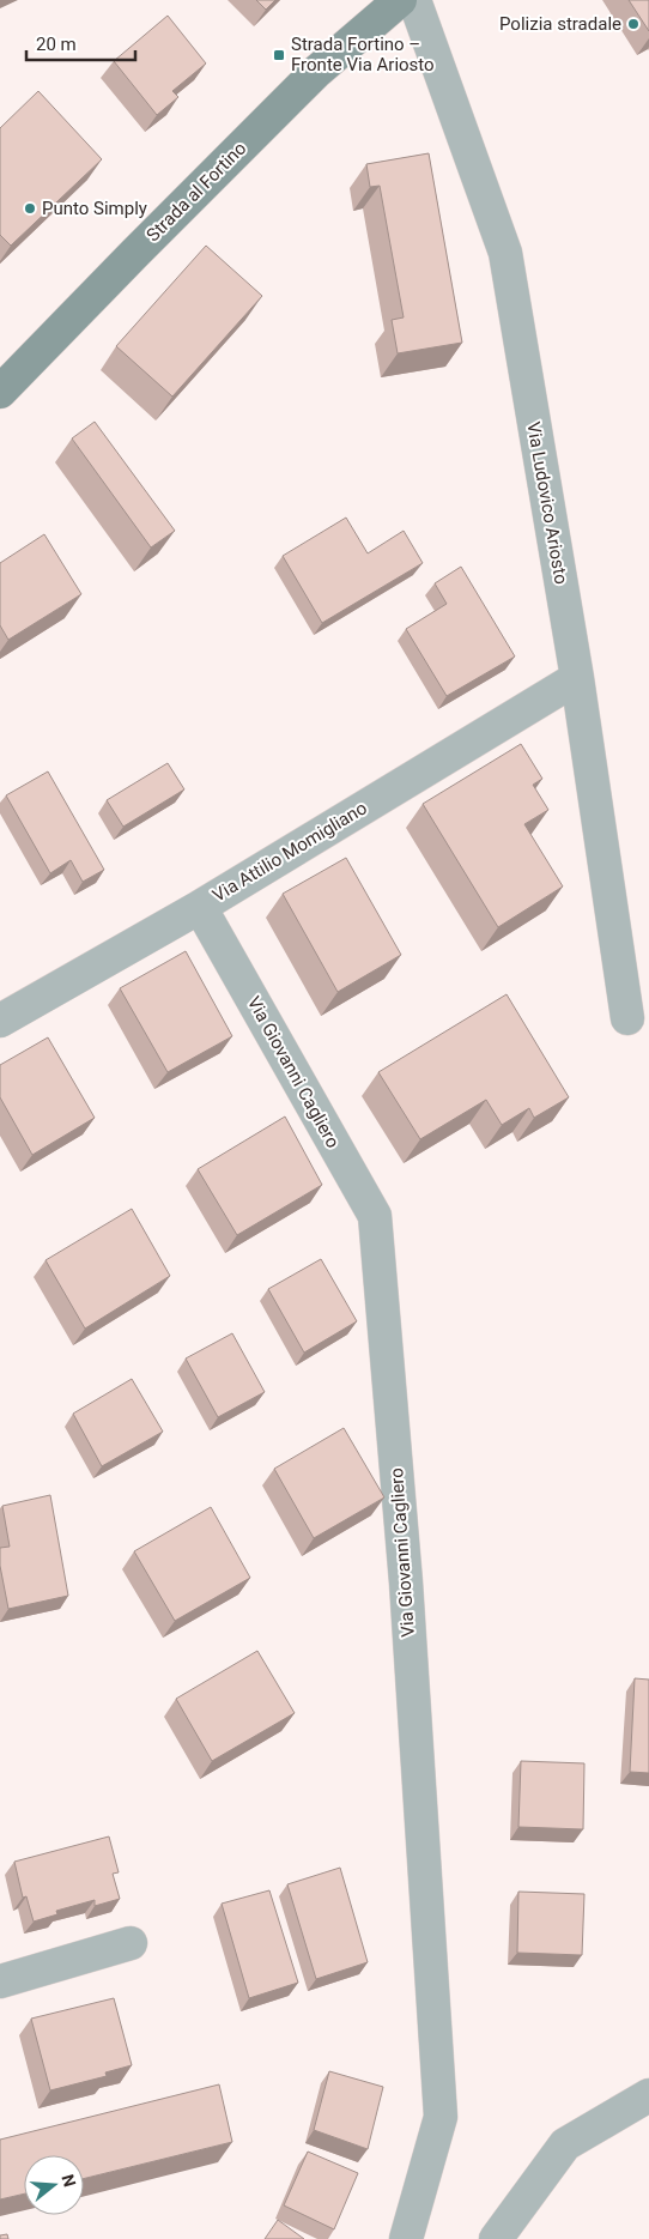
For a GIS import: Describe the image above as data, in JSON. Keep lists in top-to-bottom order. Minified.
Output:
{"streets":{"street":["Strada al Fortino","Via Ludovico Ariosto","Via Attilio Momigliano","Via Giovanni Cagliero"]},"crossings":[["Via Ludovico Ariosto","Via Attilio Momigliano"],["Via Attilio Momigliano","Via Giovanni Cagliero"]],"places":{"other":["Polizia stradale","Punto Simply"],"transit":["Strada Fortino – Fronte Via Ariosto"]},"scale_bar":"20 m","north":"right"}
